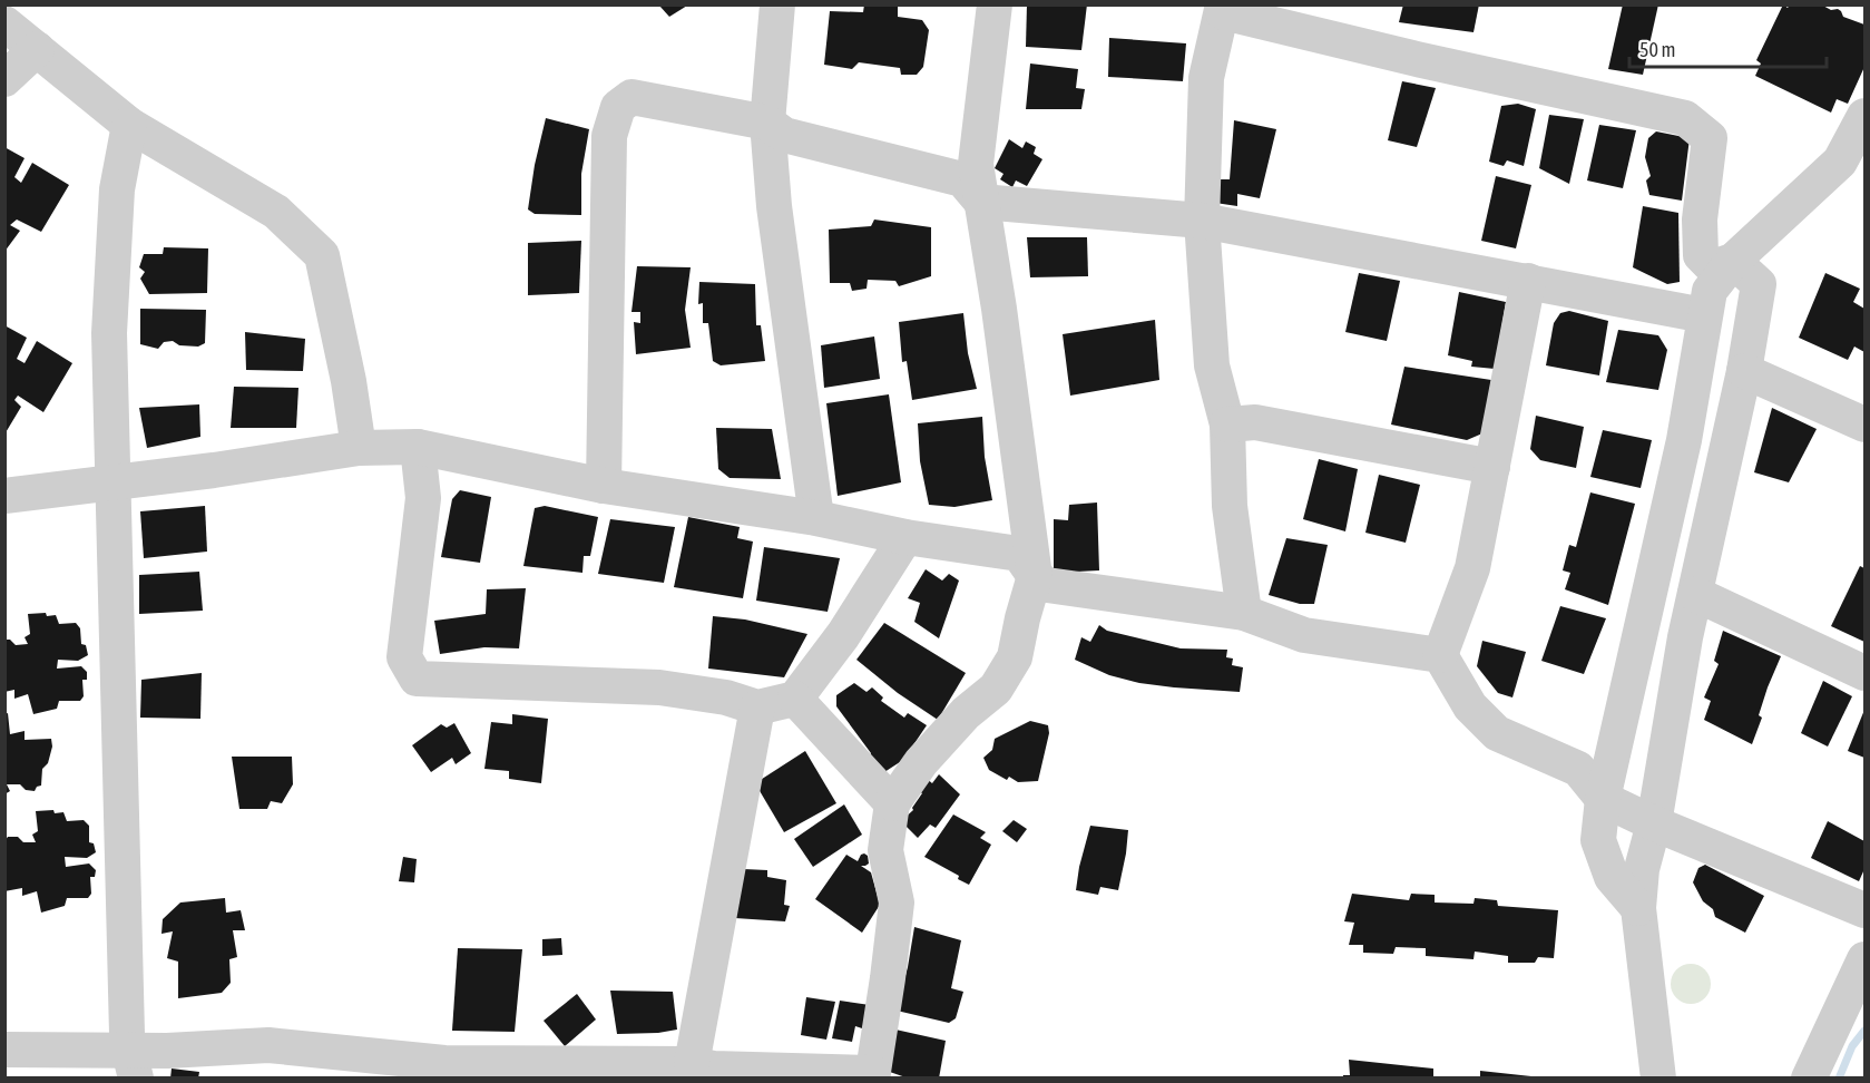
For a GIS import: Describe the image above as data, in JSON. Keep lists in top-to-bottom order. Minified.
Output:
{"scale_bar":"50 m"}
